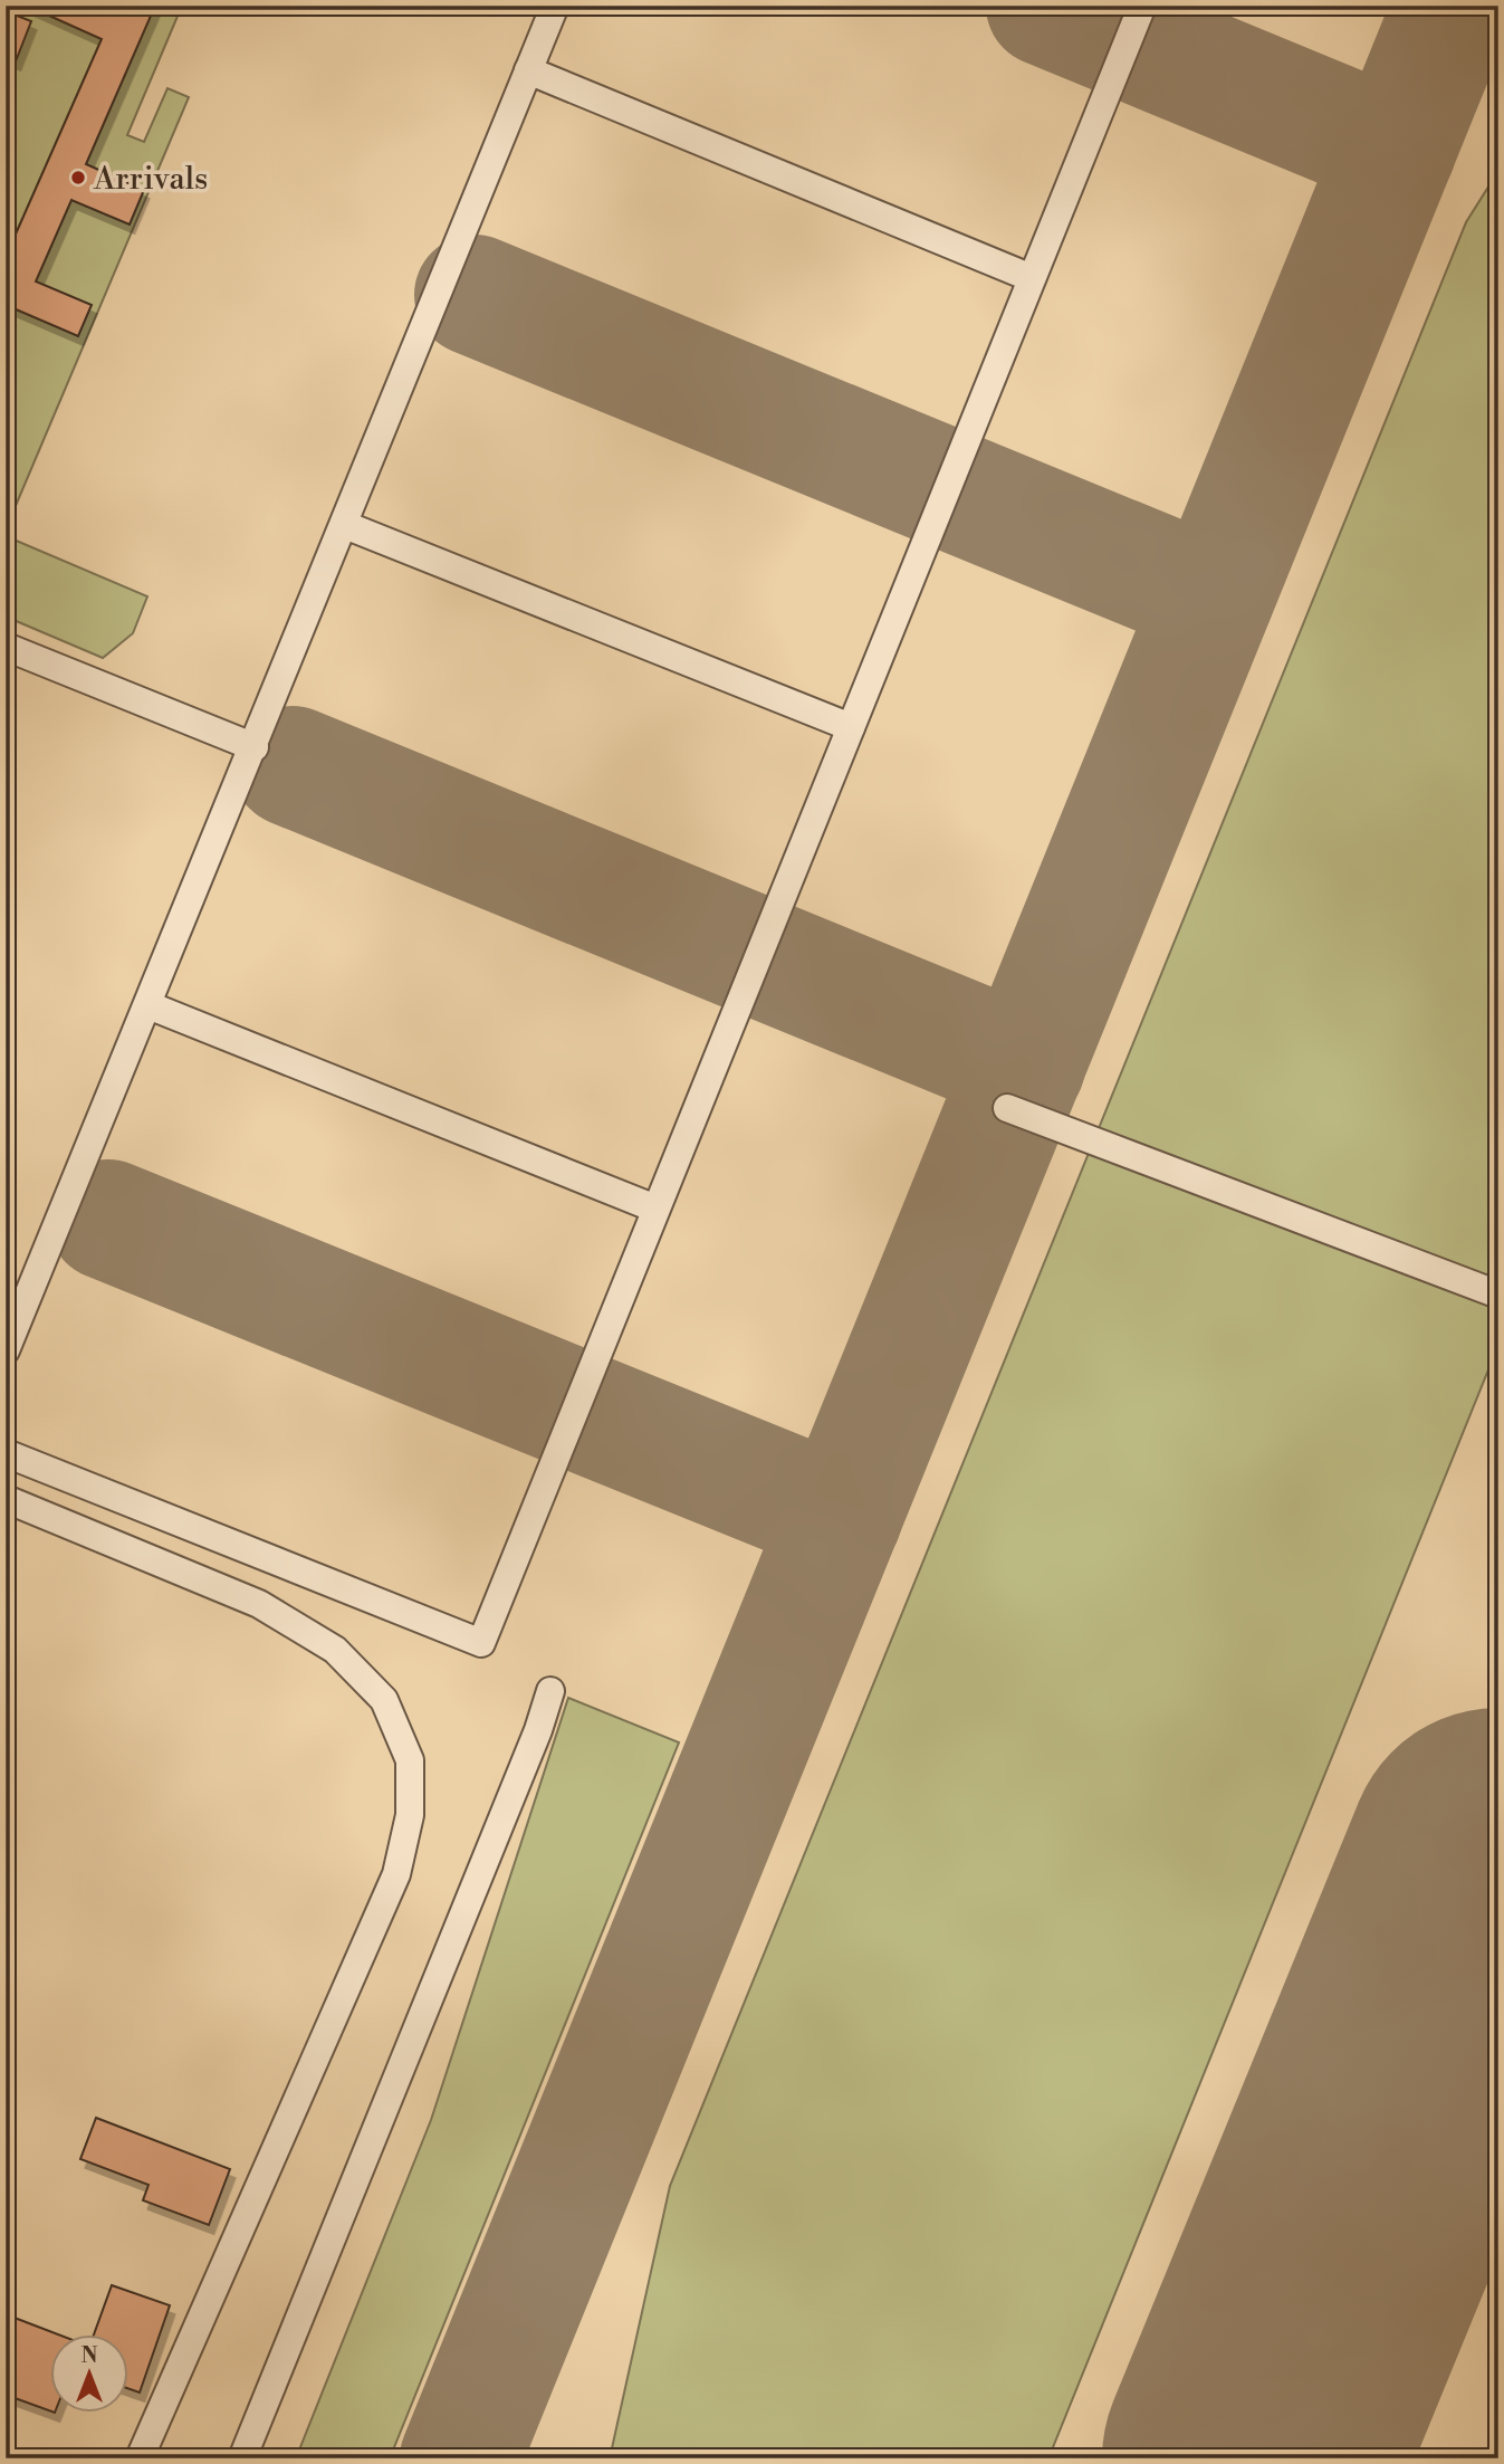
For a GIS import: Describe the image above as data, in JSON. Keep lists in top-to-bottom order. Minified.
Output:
{"places":["Arrivals"],"north":"top"}
